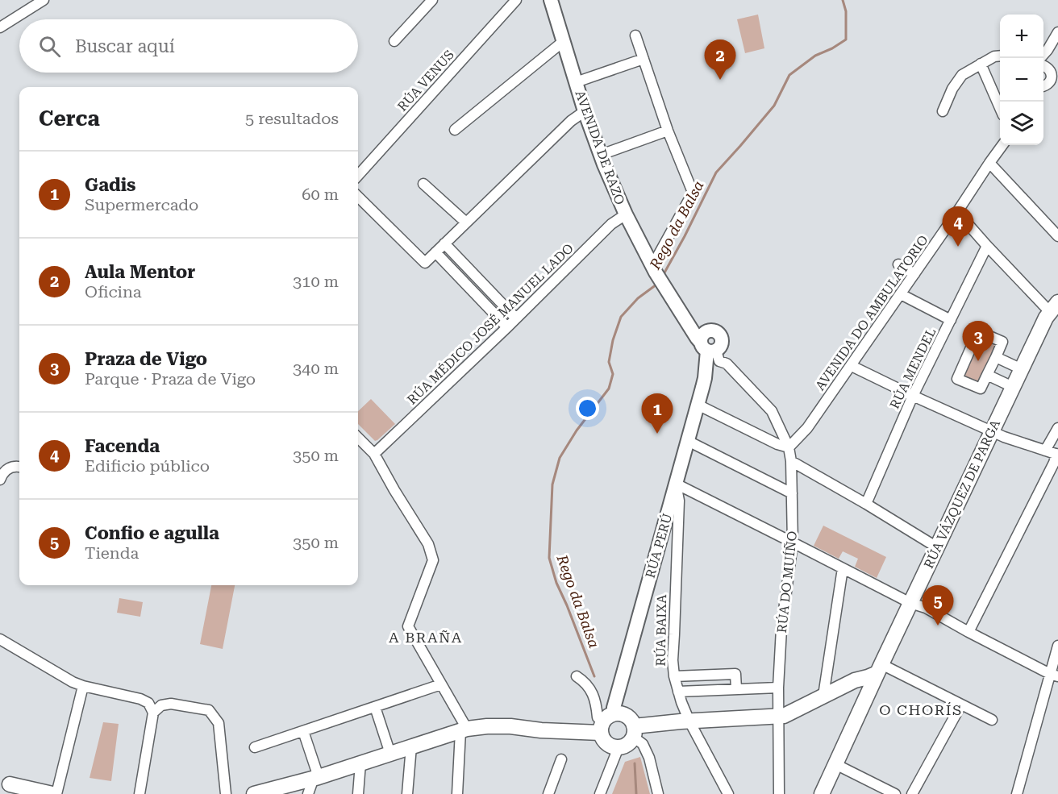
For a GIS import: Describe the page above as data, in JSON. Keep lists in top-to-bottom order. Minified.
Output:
{"streets":{"main road":["RÚA VÁZQUEZ DE PARGA"],"street":["RÚA VENUS","AVENIDA DE RAZO","AVENIDA DO AMBULATORIO","RÚA MÉDICO JOSÉ MANUEL LADO","RÚA MENDEL","RÚA PERÚ","RÚA DO MUÍÑO","RÚA BAIXA"]},"crossings":[["AVENIDA DE RAZO","RÚA MÉDICO JOSÉ MANUEL LADO"],["AVENIDA DE RAZO","RÚA PERÚ"],["AVENIDA DE RAZO","RÚA DO MUÍÑO"],["AVENIDA DO AMBULATORIO","RÚA DO MUÍÑO"],["RÚA PERÚ","RÚA DO MUÍÑO"],["RÚA PERÚ","RÚA BAIXA"]],"districts":["A BRAÑA","O CHORÍS"],"water":["Rego da Balsa"],"page":{"map_buttons":["+","−"],"search":"Buscar aquí","pins":["2","4","3","1","5"],"heading":["Cerca","5 resultados"],"list":[{"mark":"1","name":"Gadis","note":"Supermercado","value":"60 m"},{"mark":"2","name":"Aula Mentor","note":"Oficina","value":"310 m"},{"mark":"3","name":"Praza de Vigo","note":"Parque · Praza de Vigo","value":"340 m"},{"mark":"4","name":"Facenda","note":"Edificio público","value":"350 m"},{"mark":"5","name":"Confio e agulla","note":"Tienda","value":"350 m"}]}}
